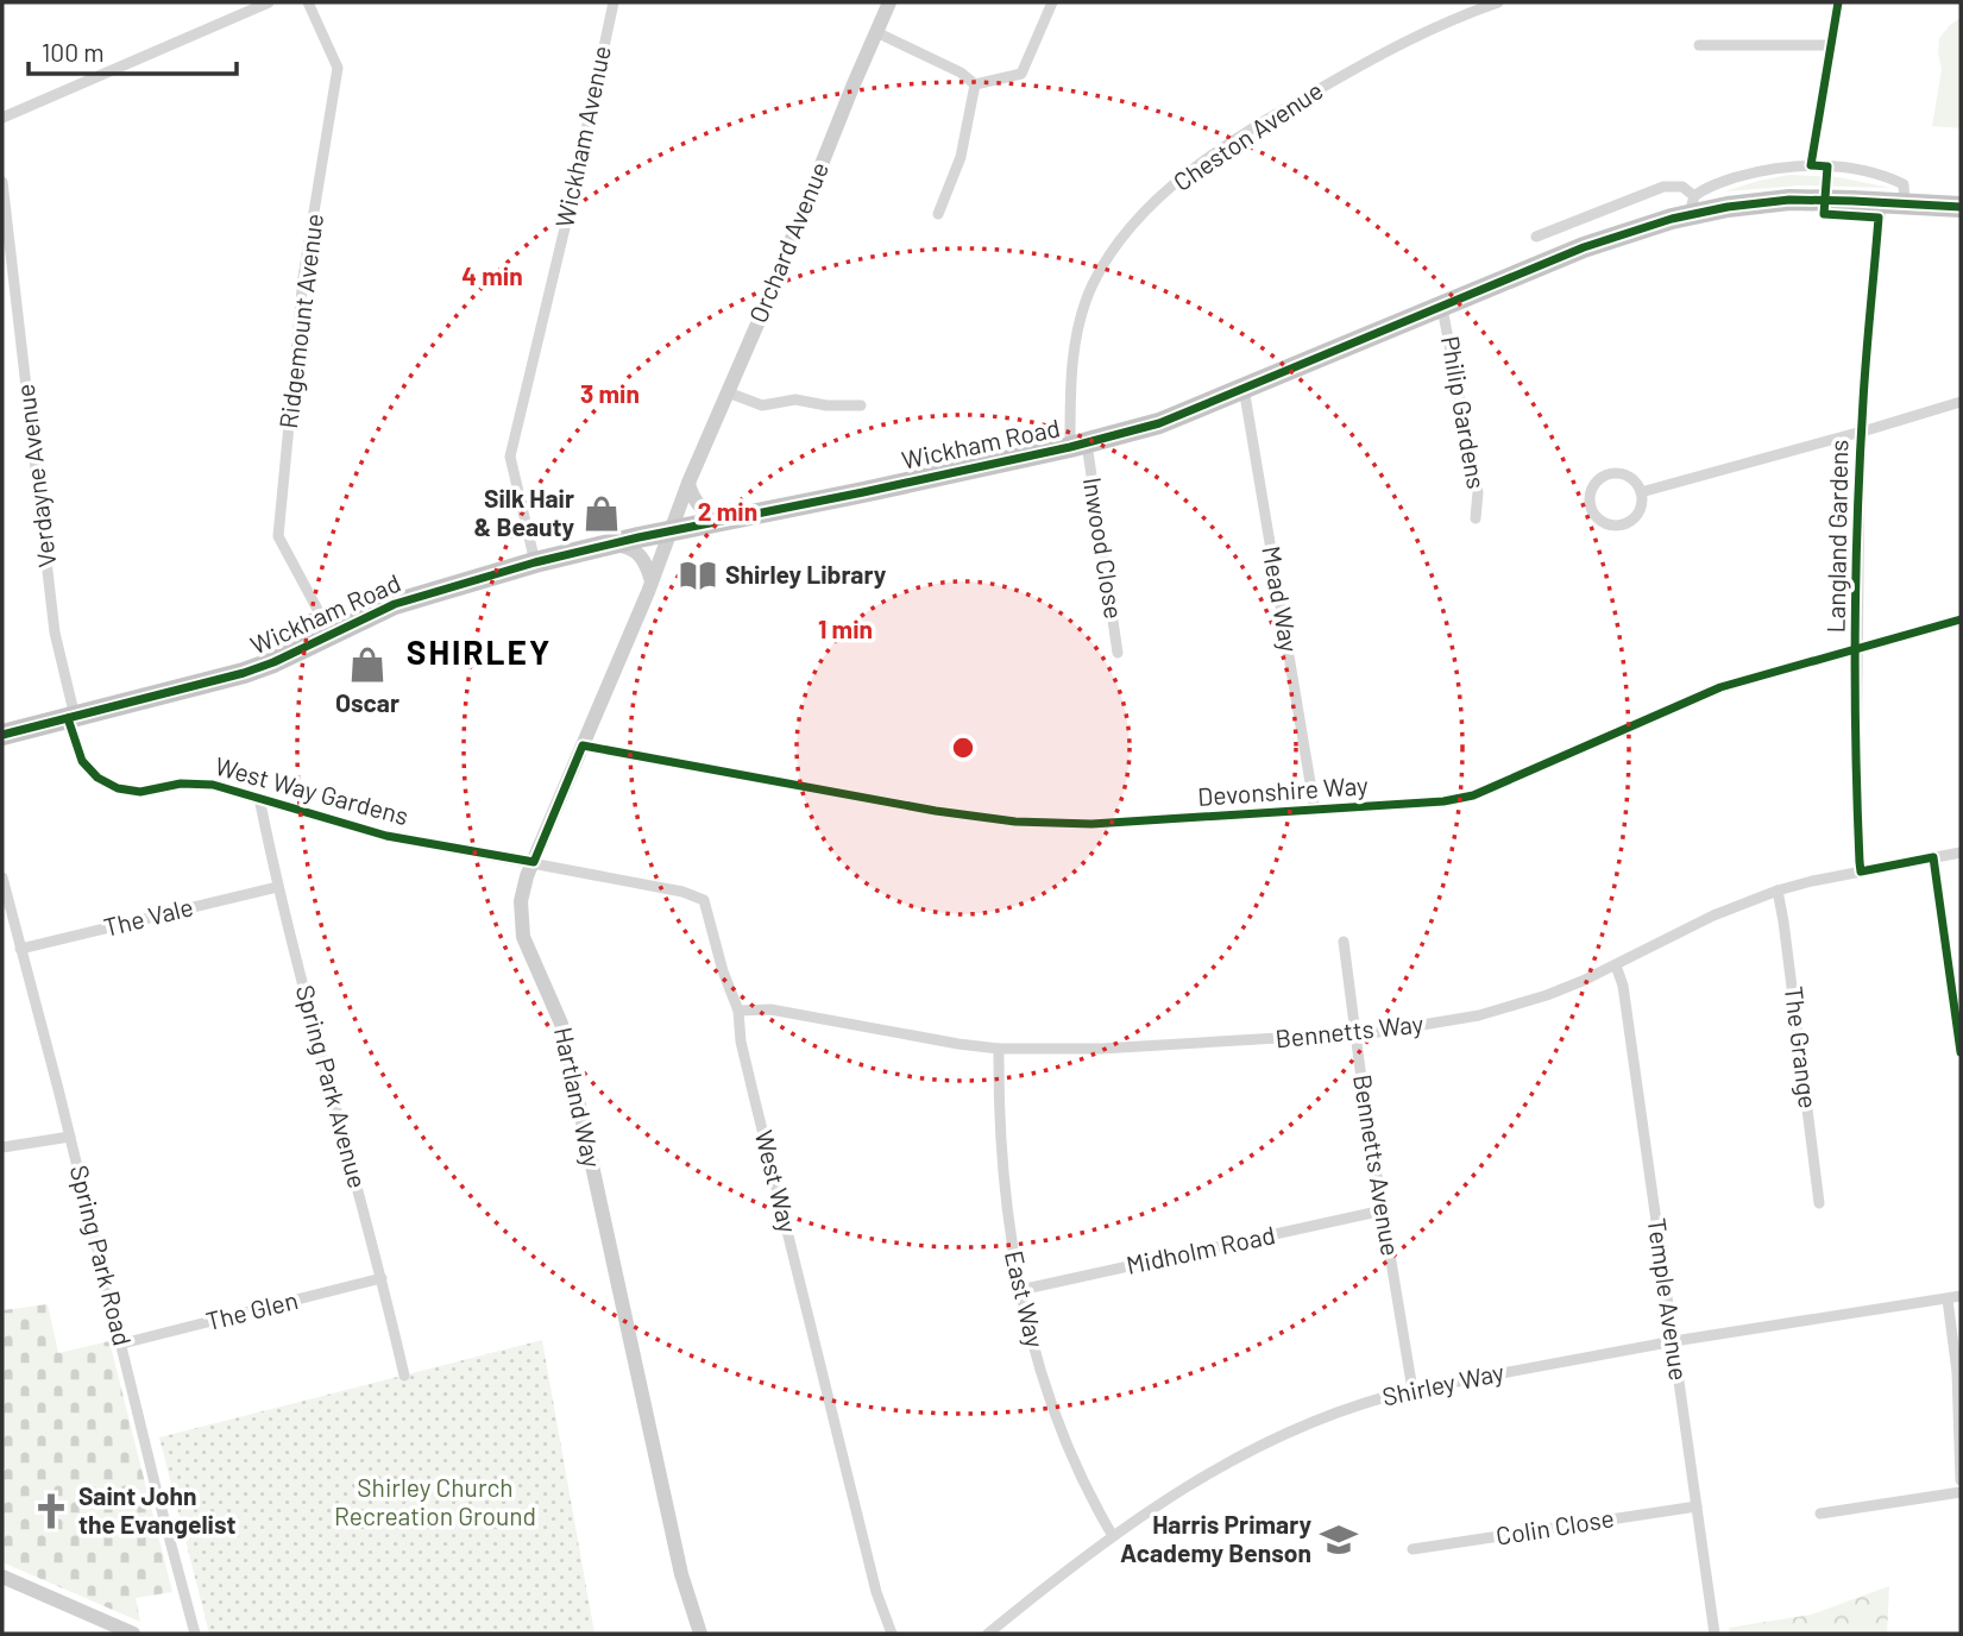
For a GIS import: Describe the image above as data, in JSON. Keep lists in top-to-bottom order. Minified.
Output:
{"streets":{"highway":["Wickham Road"],"street":["Wickham Avenue","Cheston Avenue","Orchard Avenue","Ridgemount Avenue","Philip Gardens","Verdayne Avenue","Langland Gardens","Inwood Close","Mead Way","West Way Gardens","Devonshire Way","The Vale","Bennetts Way","The Grange","Spring Park Avenue","Hartland Way","Bennetts Avenue","West Way","Midholm Road","Spring Park Road","East Way","Temple Avenue","The Glen","Shirley Way","Colin Close"]},"crossings":[["Wickham Avenue","Wickham Road"],["Cheston Avenue","Wickham Road"],["Cheston Avenue","Inwood Close"],["Orchard Avenue","Wickham Road"],["Orchard Avenue","Hartland Way"],["Ridgemount Avenue","Wickham Road"],["Philip Gardens","Wickham Road"],["Wickham Road","Verdayne Avenue"],["Wickham Road","Langland Gardens"],["Wickham Road","Inwood Close"],["Wickham Road","Mead Way"],["Wickham Road","West Way Gardens"],["Wickham Road","Hartland Way"],["Verdayne Avenue","West Way Gardens"],["Langland Gardens","Devonshire Way"],["Langland Gardens","Bennetts Way"],["Mead Way","Devonshire Way"],["West Way Gardens","Spring Park Avenue"],["West Way Gardens","Hartland Way"],["West Way Gardens","West Way"],["Devonshire Way","Hartland Way"],["The Vale","Spring Park Avenue"],["The Vale","Spring Park Road"],["Bennetts Way","The Grange"],["Bennetts Way","Bennetts Avenue"],["Bennetts Way","West Way"],["Bennetts Way","East Way"],["Bennetts Way","Temple Avenue"],["Spring Park Avenue","The Glen"],["Hartland Way","West Way"],["Bennetts Avenue","Midholm Road"],["Bennetts Avenue","Shirley Way"],["Midholm Road","East Way"],["Spring Park Road","The Glen"],["East Way","Shirley Way"],["Temple Avenue","Shirley Way"],["Temple Avenue","Colin Close"]],"districts":["SHIRLEY"],"parks":["Shirley Church Recreation Ground"],"places":{"shop":["Silk Hair & Beauty","Oscar"],"library":["Shirley Library"],"church":["Saint John the Evangelist"],"school or university":["Harris Primary Academy Benson"]},"scale_bar":"100 m","rings":["4 min","3 min","2 min","1 min"]}
